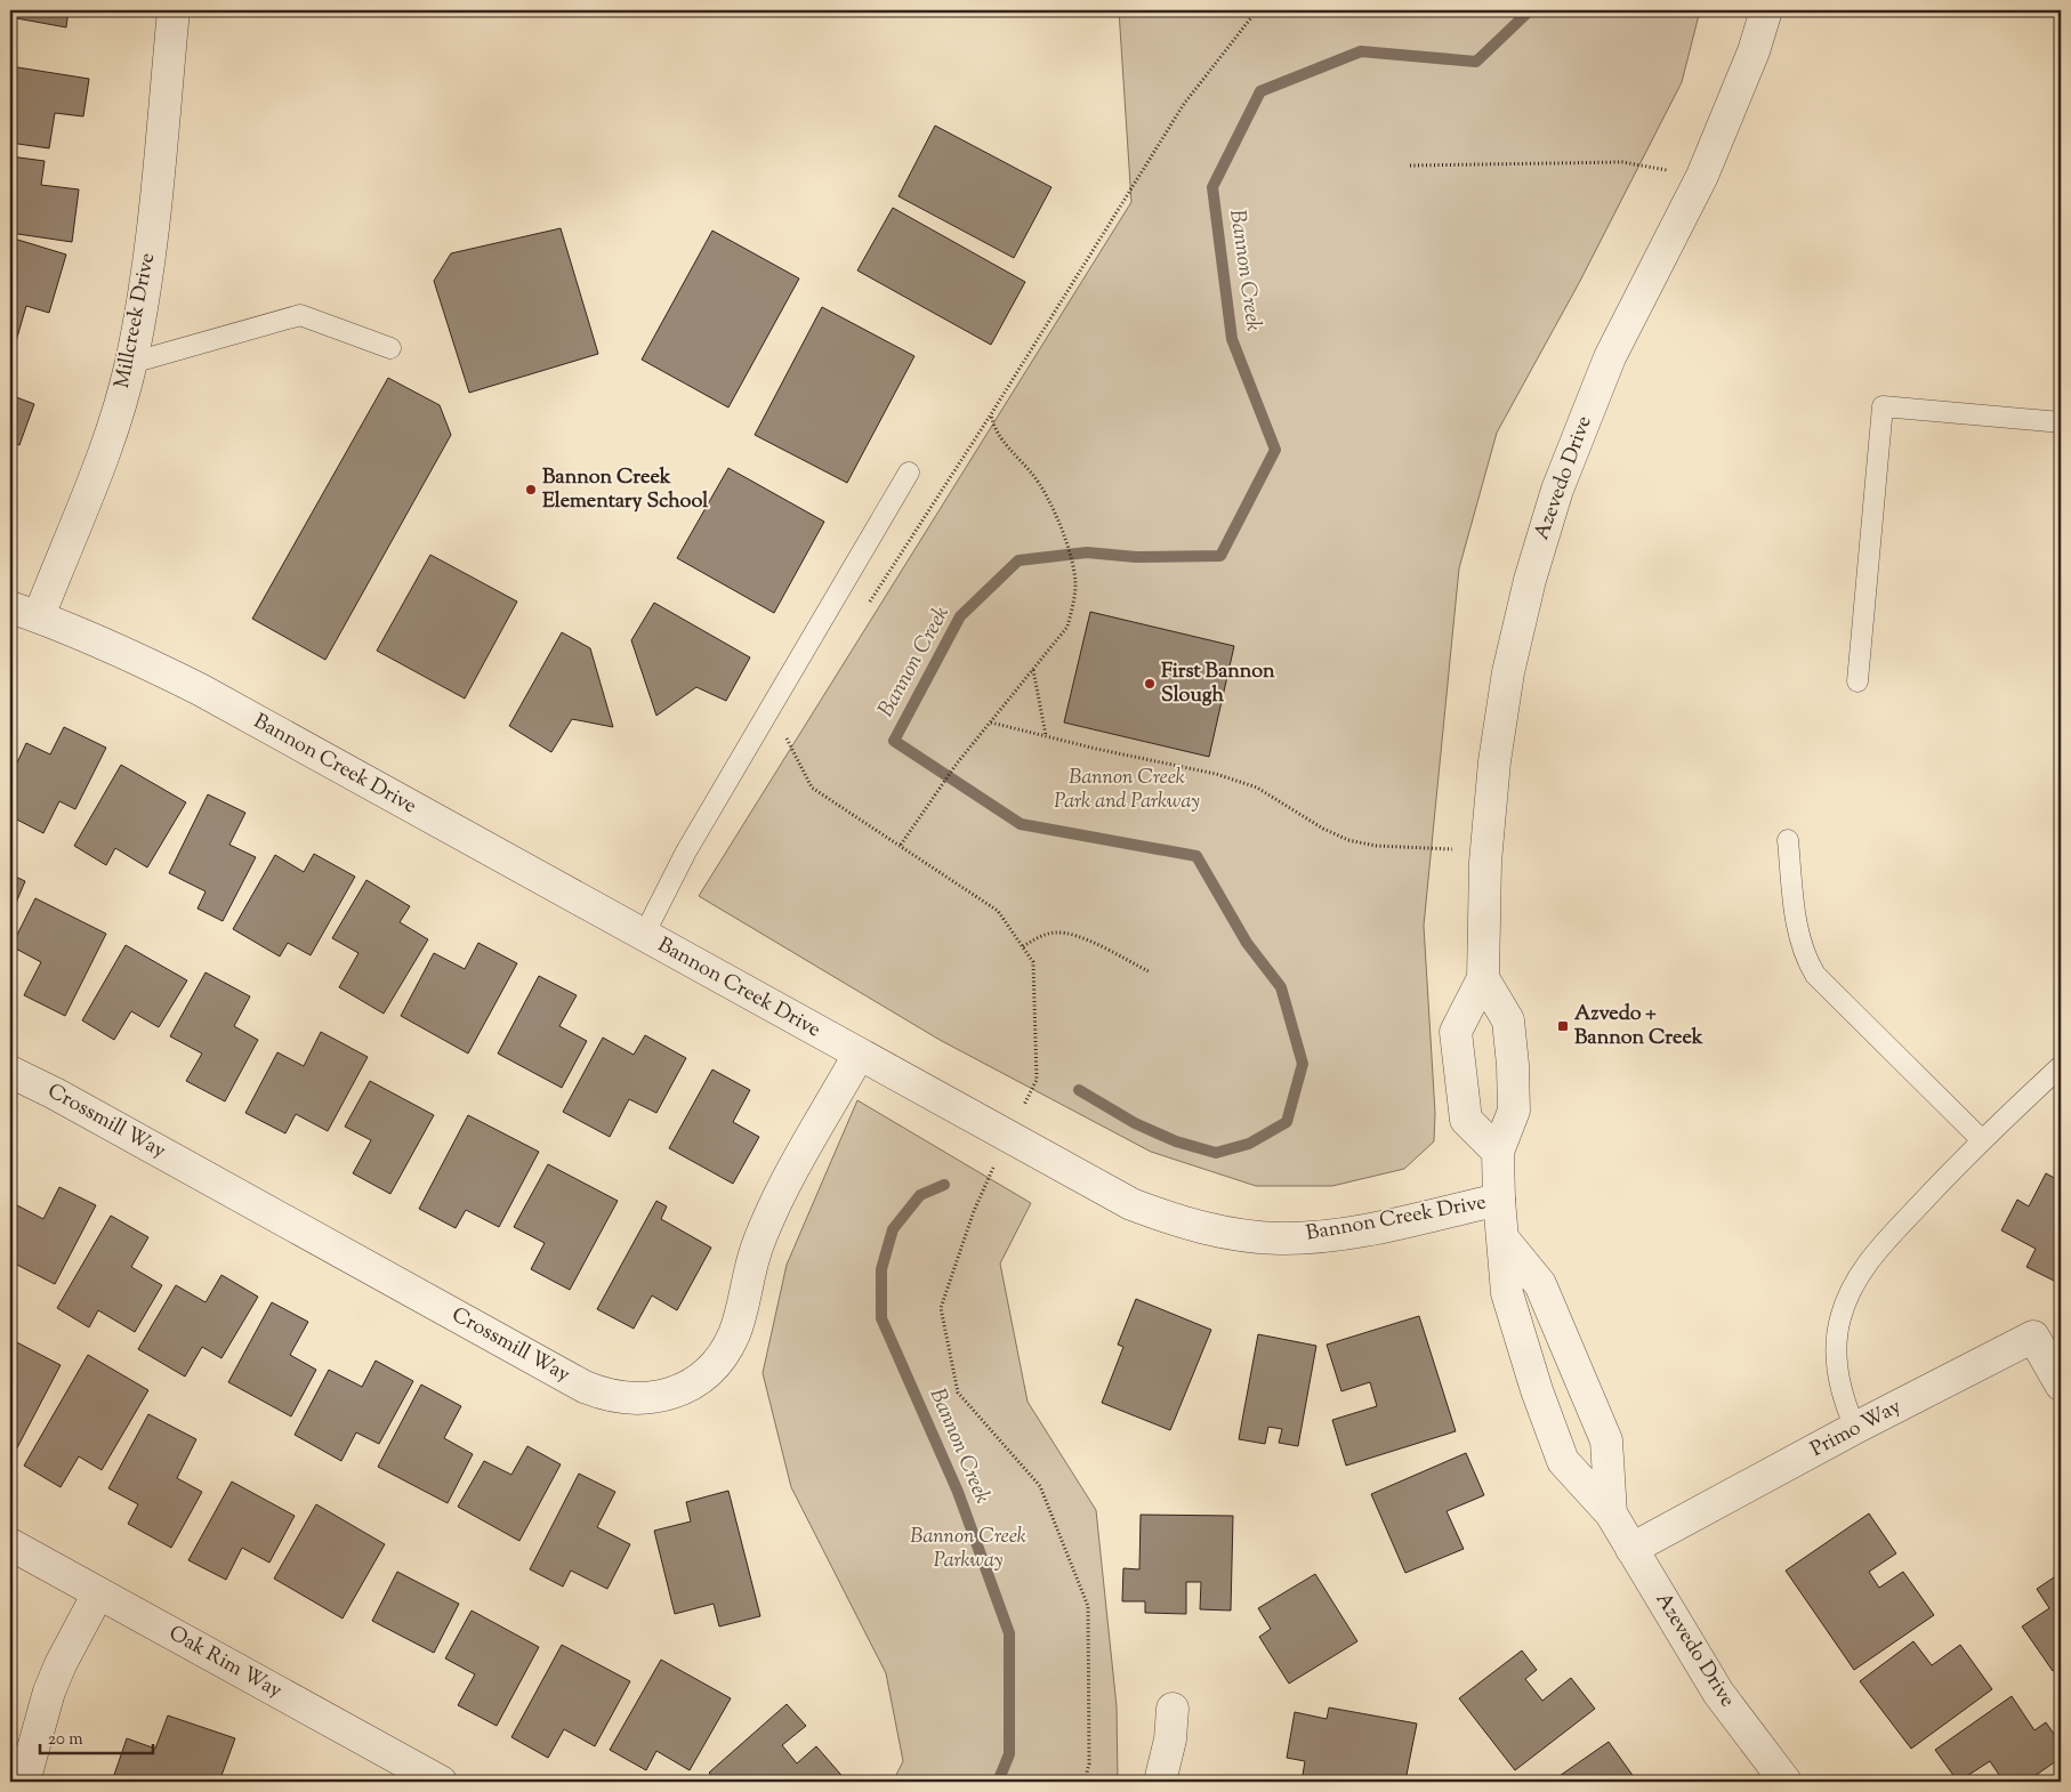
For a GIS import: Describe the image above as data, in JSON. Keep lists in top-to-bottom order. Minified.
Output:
{"streets":{"street":["Millcreek Drive","Azevedo Drive","Bannon Creek Drive","Crossmill Way","Primo Way","Oak Rim Way"]},"crossings":[["Millcreek Drive","Bannon Creek Drive"],["Azevedo Drive","Bannon Creek Drive"],["Azevedo Drive","Primo Way"],["Bannon Creek Drive","Crossmill Way"]],"water":["Bannon Creek"],"parks":["Bannon Creek Park and Parkway","Bannon Creek Parkway"],"places":{"other":["Bannon Creek Elementary School","First Bannon Slough"],"transit":["Azvedo + Bannon Creek"]},"scale_bar":"20 m"}
